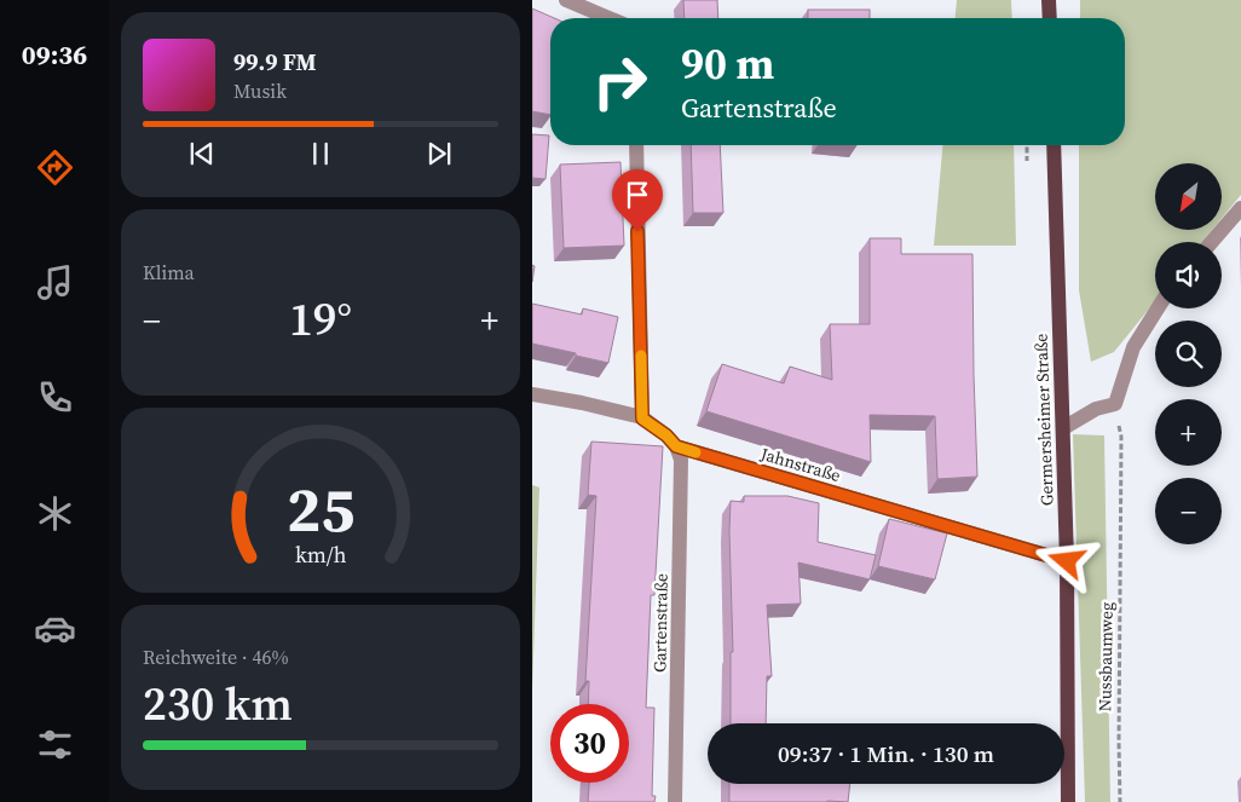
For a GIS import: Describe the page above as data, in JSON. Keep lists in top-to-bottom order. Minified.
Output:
{"streets":{"main road":["Germersheimer Straße"],"street":["Jahnstraße","Gartenstraße"],"path":["Nussbaumweg"]},"crossings":[["Germersheimer Straße","Jahnstraße"],["Jahnstraße","Gartenstraße"]],"north":"bottom left","page":{"tabs":"09:36","turn":["90 m","Gartenstraße"],"song":["99.9 FM","Musik"],"map_buttons":["+","−"],"tile":["Klima",["Reichweite · 46%","230 km"]],"heat":["−","19°","+"],"limit":"30","trip":"09:37 · 1 Min. · 130 m","gauge":["25","km/h"]}}
